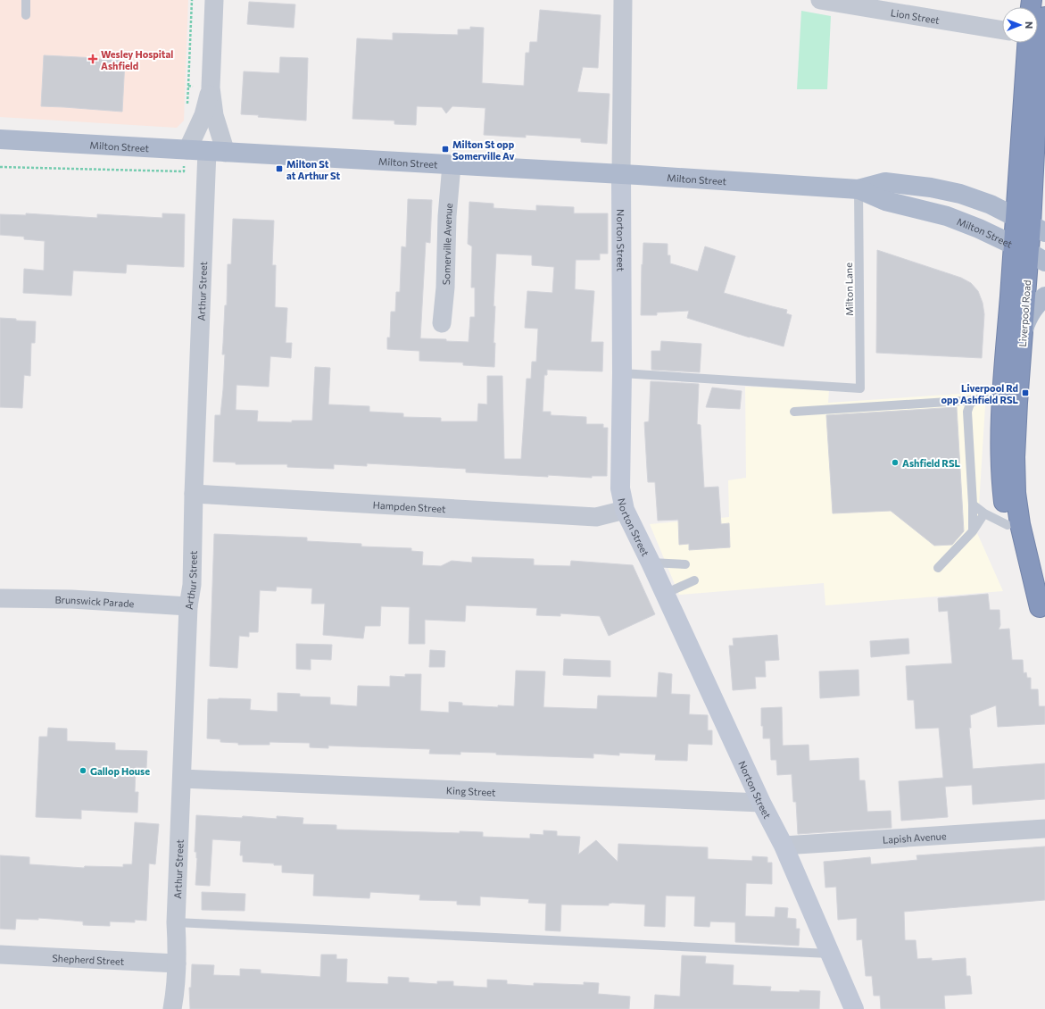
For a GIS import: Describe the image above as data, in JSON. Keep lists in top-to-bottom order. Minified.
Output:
{"streets":{"highway":["Liverpool Road"],"main road":["Milton Street","Norton Street"],"street":["Lion Street","Somerville Avenue","Arthur Street","Hampden Street","Brunswick Parade","King Street","Lapish Avenue","Shepherd Street"],"lane":["Milton Lane"]},"crossings":[["Milton Street","Norton Street"],["Milton Street","Somerville Avenue"],["Milton Street","Milton Lane"],["Milton Street","Arthur Street"],["Milton Street","Liverpool Road"],["Norton Street","Milton Lane"],["Norton Street","Hampden Street"],["Norton Street","King Street"],["Norton Street","Lapish Avenue"],["Arthur Street","Hampden Street"],["Arthur Street","Brunswick Parade"],["Arthur Street","King Street"],["Arthur Street","Shepherd Street"]],"places":{"health":["Wesley Hospital Ashfield"],"transit":["Milton St opp Somerville Av","Milton St at Arthur St","Liverpool Rd opp Ashfield RSL"],"other":["Ashfield RSL","Gallop House"]},"north":"right"}
